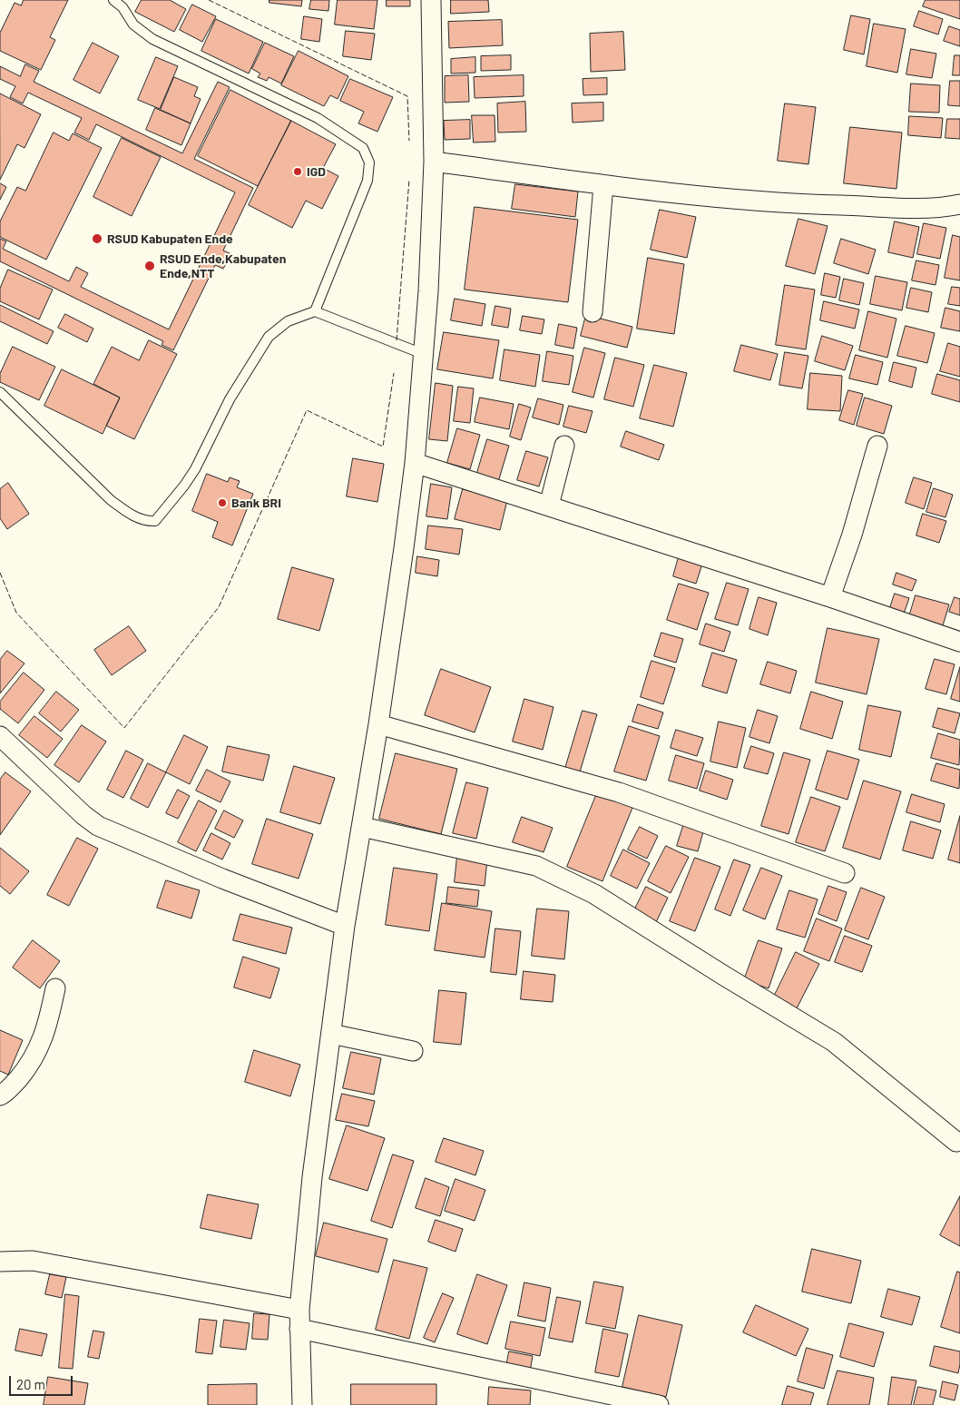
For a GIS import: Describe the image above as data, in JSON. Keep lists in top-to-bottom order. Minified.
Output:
{"places":["IGD","RSUD Kabupaten Ende","RSUD Ende,Kabupaten Ende,NTT","Bank BRI"],"scale_bar":"20 m"}
